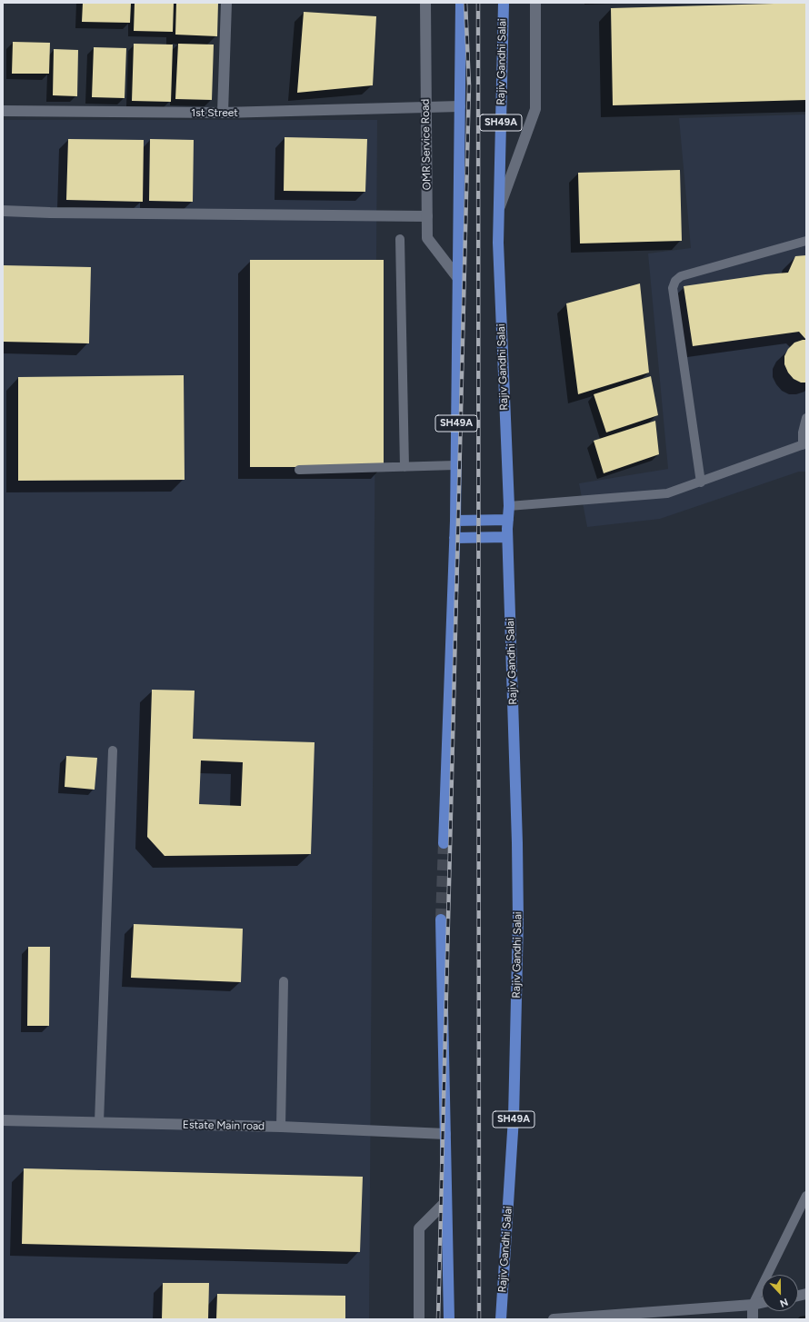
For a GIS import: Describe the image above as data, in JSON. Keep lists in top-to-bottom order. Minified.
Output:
{"streets":{"main road":["Rajiv Gandhi Salai","SH49A"],"street":["1st Street","OMR Service Road","Estate Main road"]},"crossings":[["1st Street","SH49A"],["1st Street","OMR Service Road"],["SH49A","OMR Service Road"]],"north":"bottom"}
